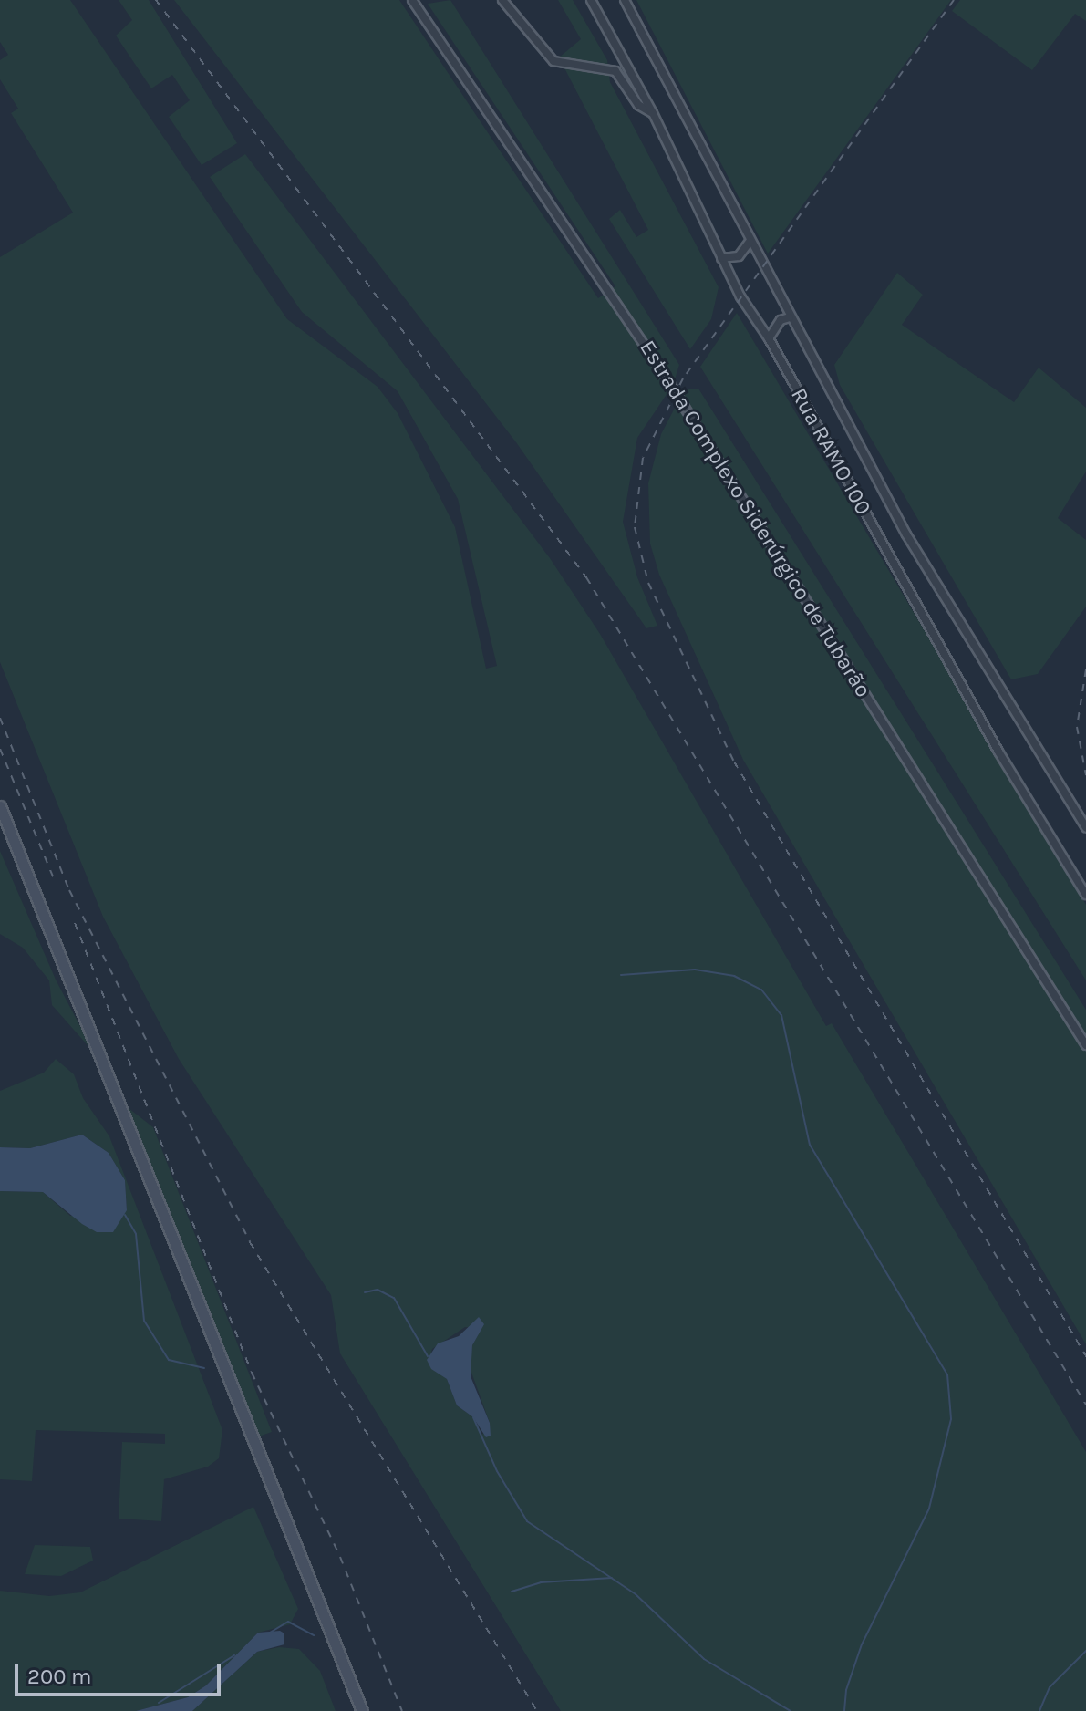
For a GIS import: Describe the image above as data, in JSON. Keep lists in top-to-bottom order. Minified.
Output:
{"streets":{"street":["Rua RAMO 100","Estrada Complexo Siderúrgico de Tubarão"]},"scale_bar":"200 m"}
